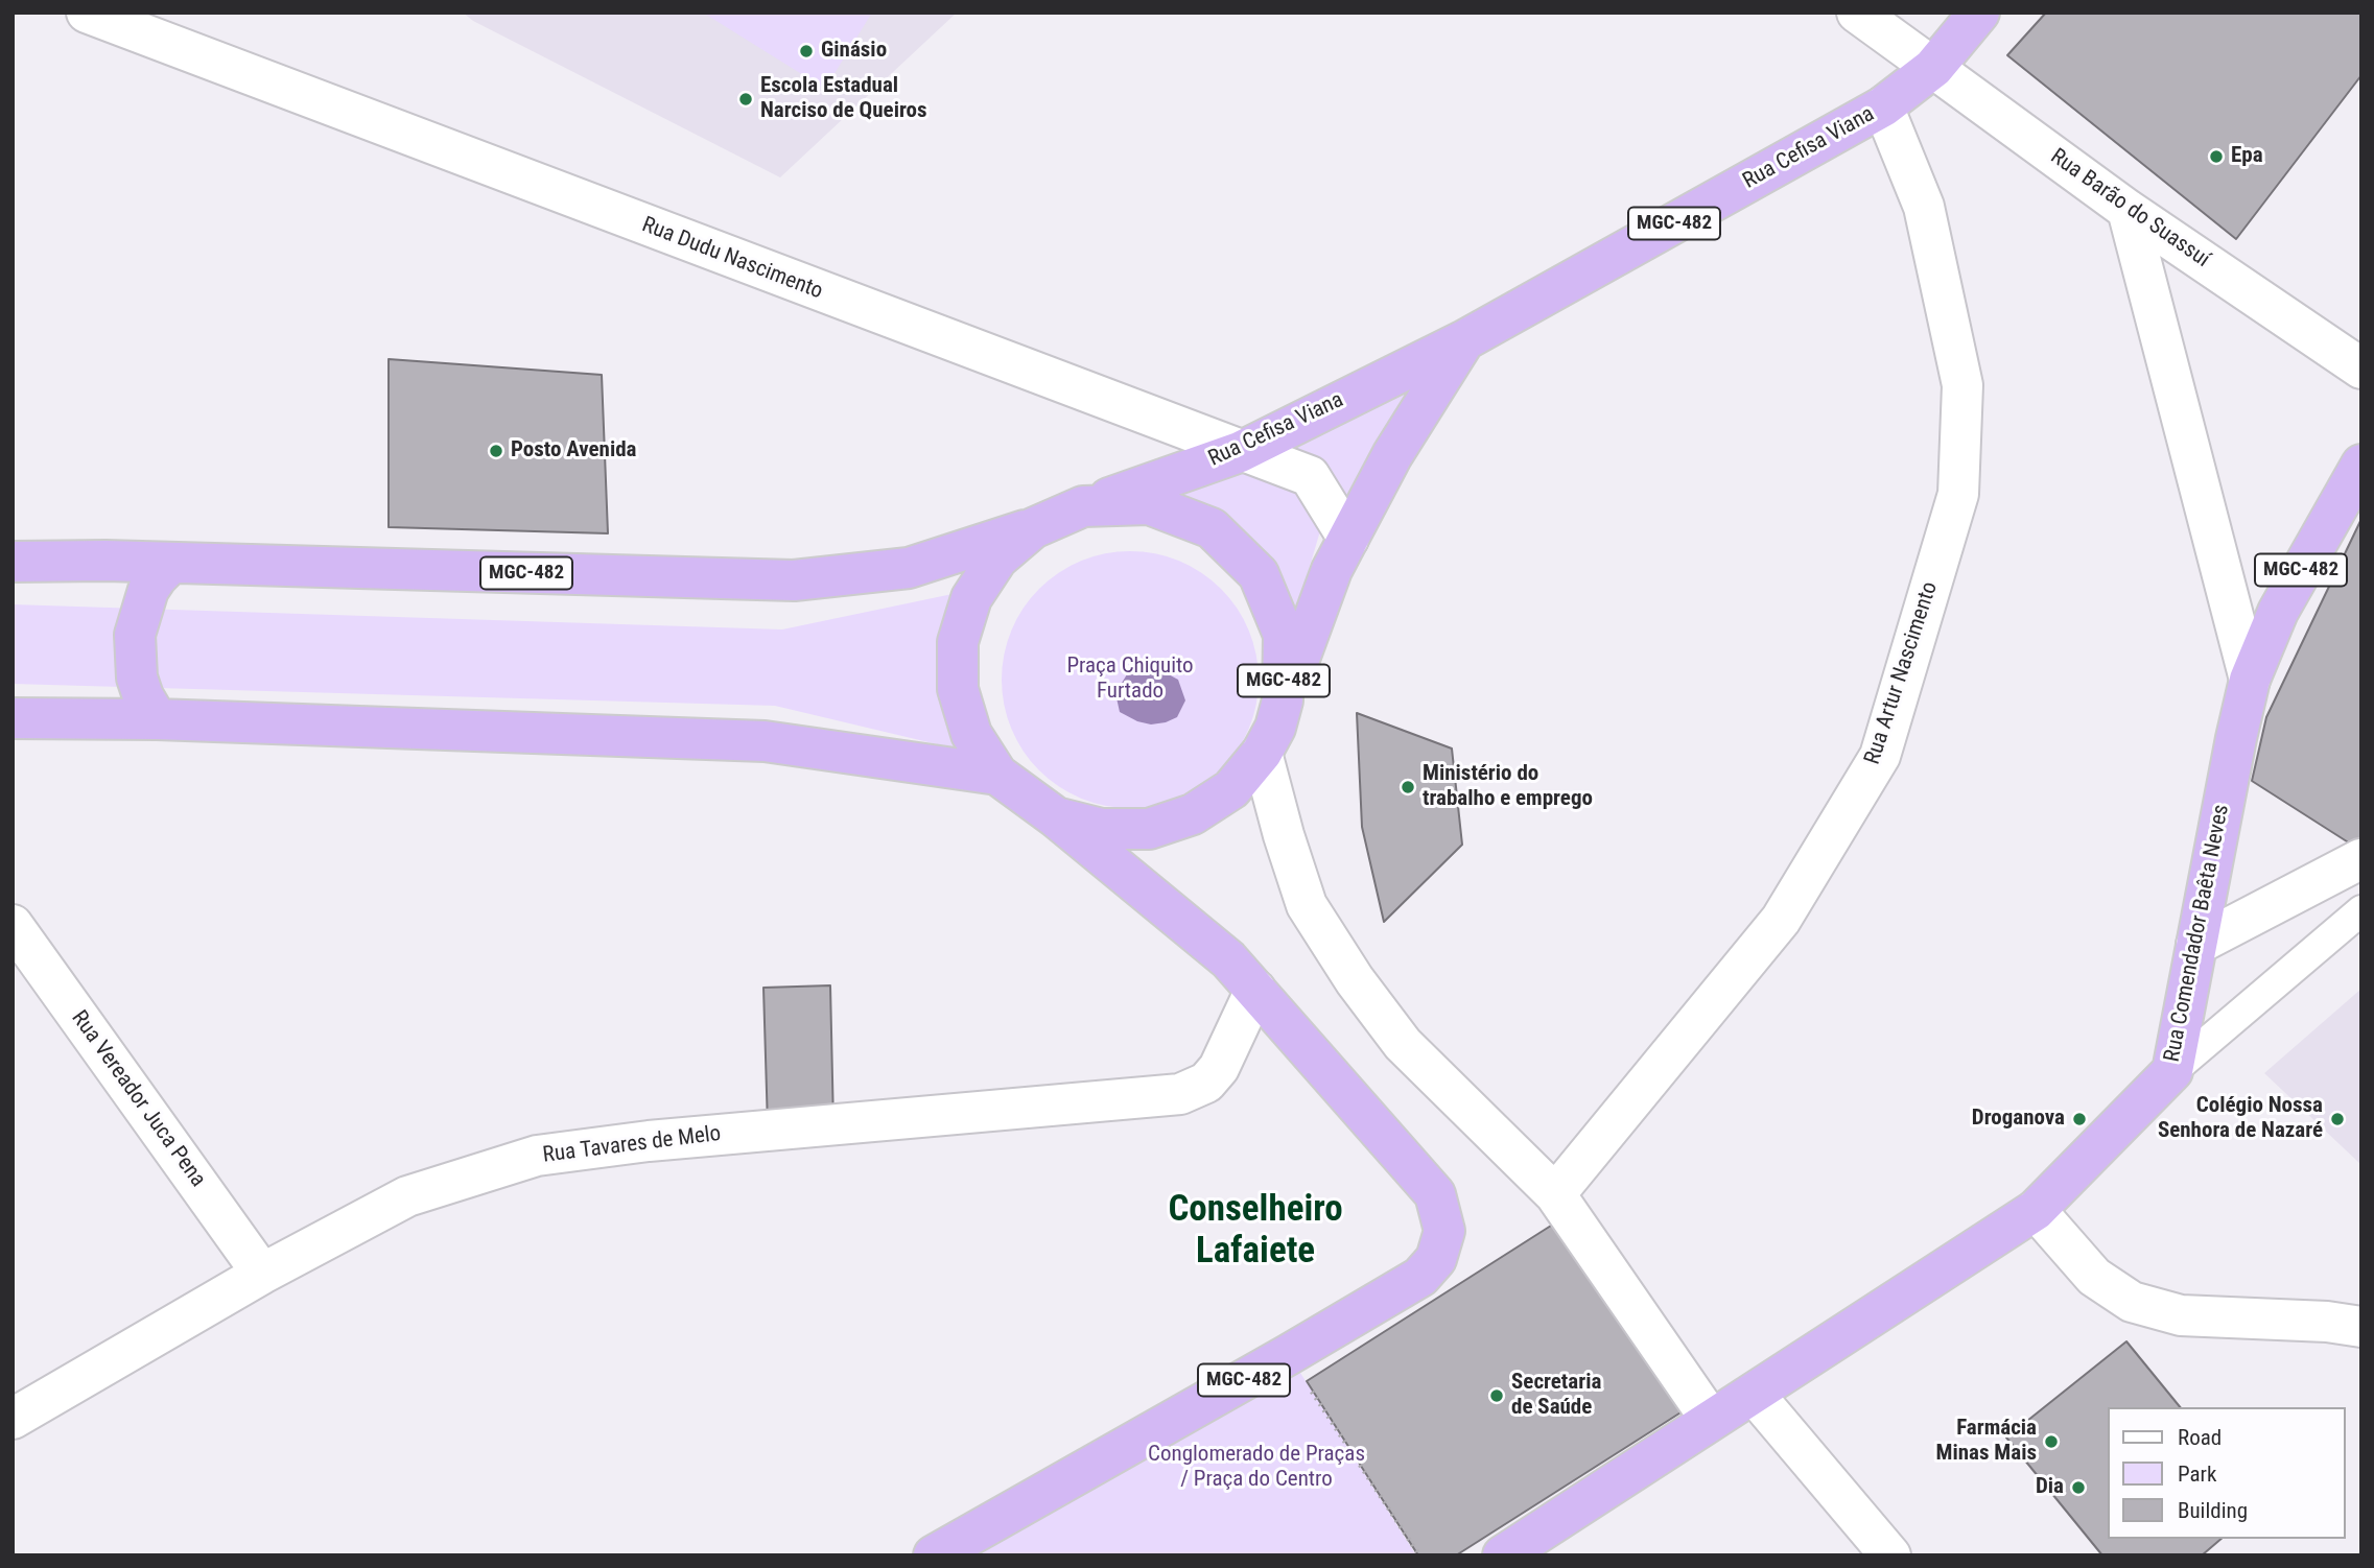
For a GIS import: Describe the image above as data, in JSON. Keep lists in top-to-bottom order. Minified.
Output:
{"streets":{"highway":["Rua Cefisa Viana","MGC-482","Rua Comendador Baêta Neves"],"street":["Rua Barão do Suassuí","Rua Dudu Nascimento","Rua Artur Nascimento","Rua Vereador Juca Pena","Rua Tavares de Melo"]},"crossings":[["Rua Cefisa Viana","Rua Barão do Suassuí"],["Rua Cefisa Viana","MGC-482"],["Rua Cefisa Viana","Rua Dudu Nascimento"],["Rua Cefisa Viana","Rua Artur Nascimento"],["Rua Barão do Suassuí","Rua Artur Nascimento"],["MGC-482","Rua Tavares de Melo"],["Rua Vereador Juca Pena","Rua Tavares de Melo"]],"districts":["Conselheiro Lafaiete"],"parks":["Praça Chiquito Furtado","Conglomerado de Praças / Praça do Centro"],"places":["Ginásio","Escola Estadual Narciso de Queiros","Epa","Posto Avenida","Ministério do trabalho e emprego","Droganova","Colégio Nossa Senhora de Nazaré","Secretaria de Saúde","Farmácia Minas Mais","Dia"],"legend":["Road","Park","Building"]}
